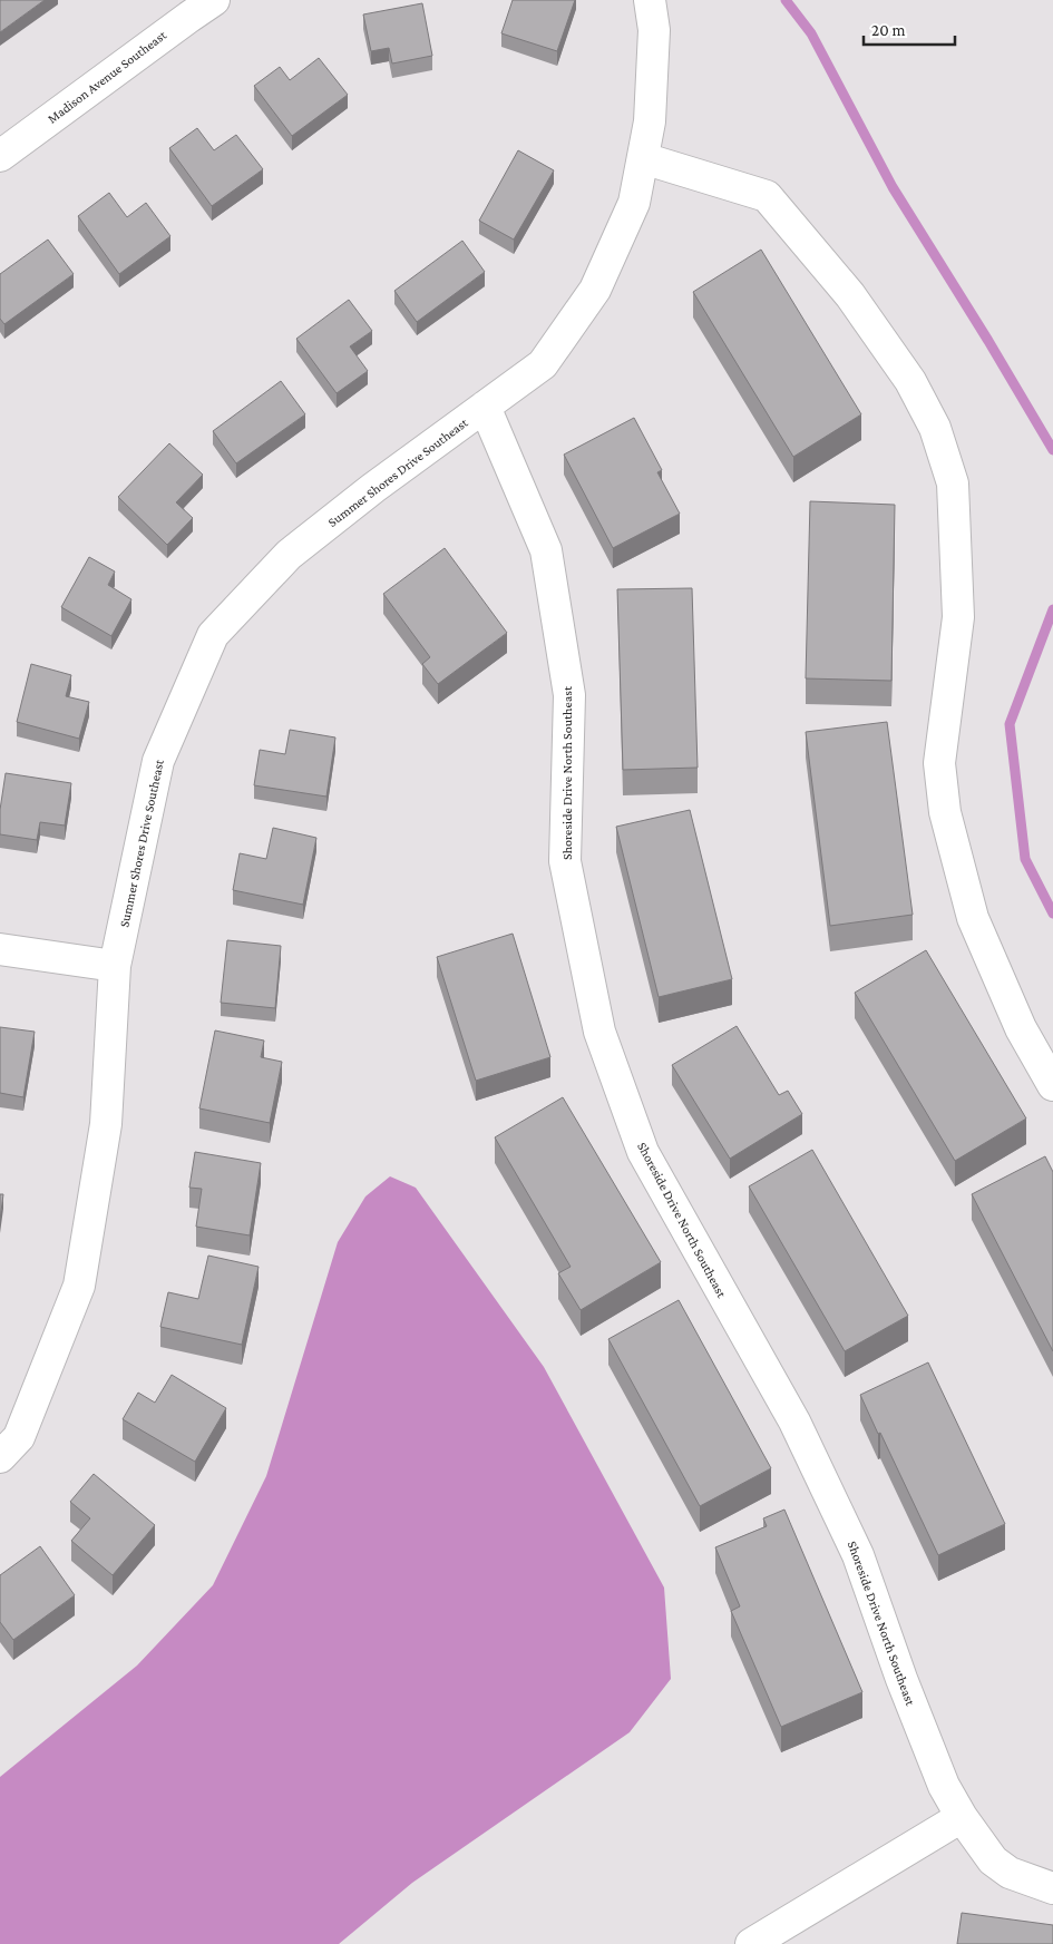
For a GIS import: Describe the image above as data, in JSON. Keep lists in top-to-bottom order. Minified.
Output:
{"streets":{"street":["Madison Avenue Southeast","Summer Shores Drive Southeast","Shoreside Drive North Southeast"]},"crossings":[["Summer Shores Drive Southeast","Shoreside Drive North Southeast"]],"scale_bar":"20 m"}
